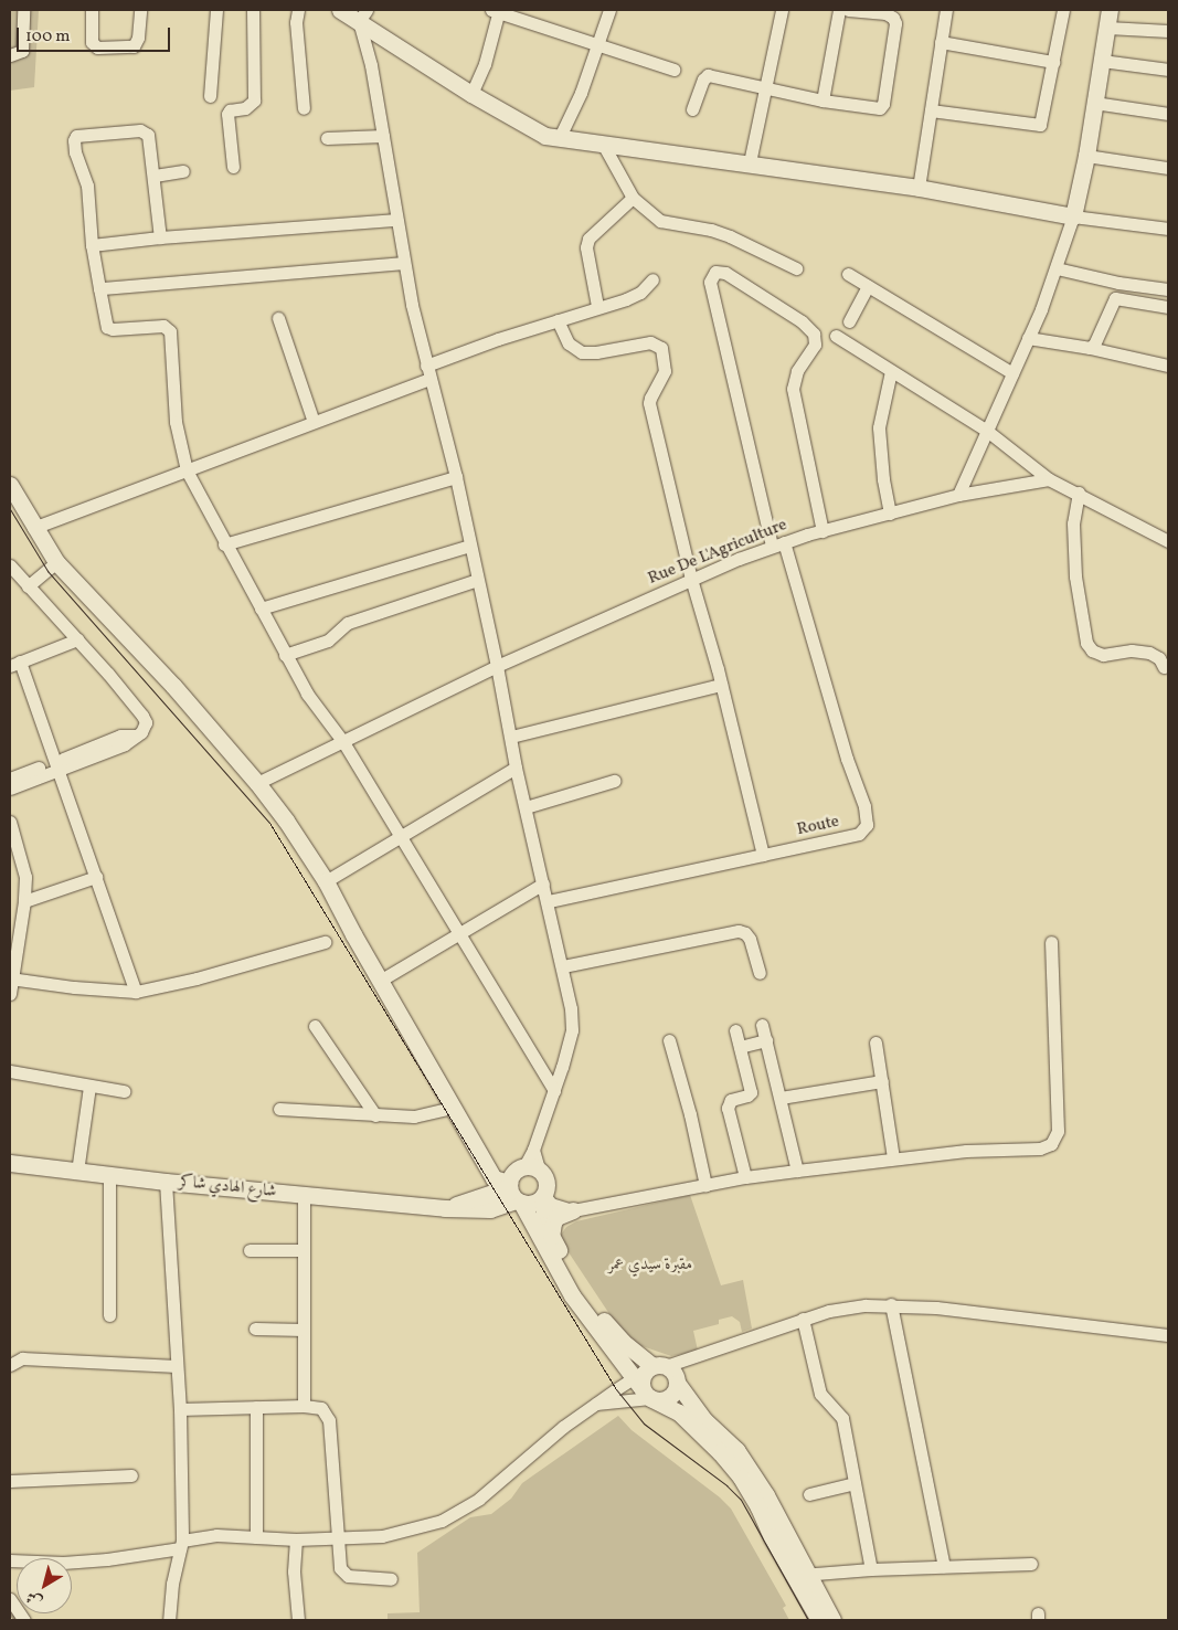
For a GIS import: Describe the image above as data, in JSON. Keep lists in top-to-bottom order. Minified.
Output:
{"streets":{"main road":["شارع الهادي شاكر"],"street":["Rue De L'Agriculture","Route"]},"crossings":[["Rue De L'Agriculture","Route"]],"parks":["مقبرة سيدي عمر"],"scale_bar":"100 m","north":"bottom left"}
